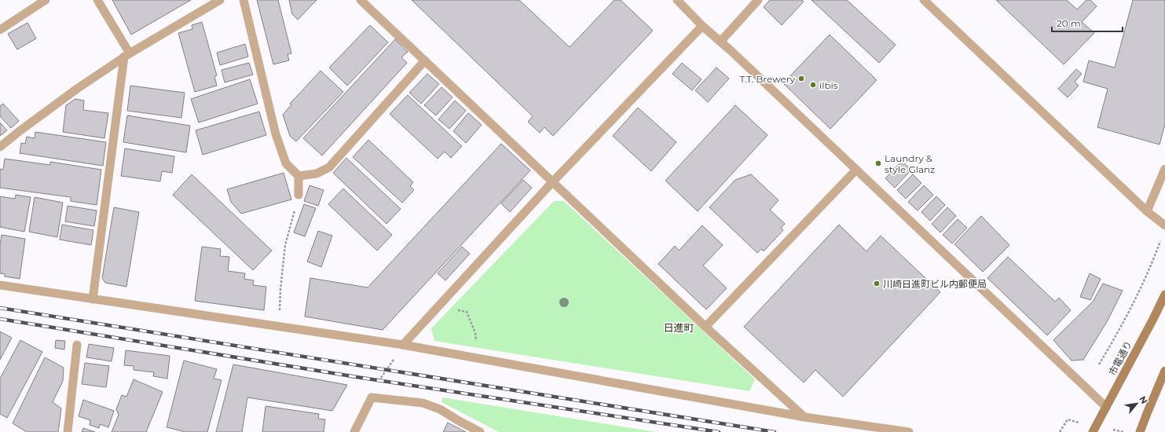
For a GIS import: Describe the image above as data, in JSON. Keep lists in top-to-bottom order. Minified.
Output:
{"streets":{"main road":["市電通り"]},"districts":["日進町"],"places":["T.T. Brewery","ilbis","Laundry & style Glanz","川崎日進町ビル内郵便局"],"scale_bar":"20 m","north":"top right"}
